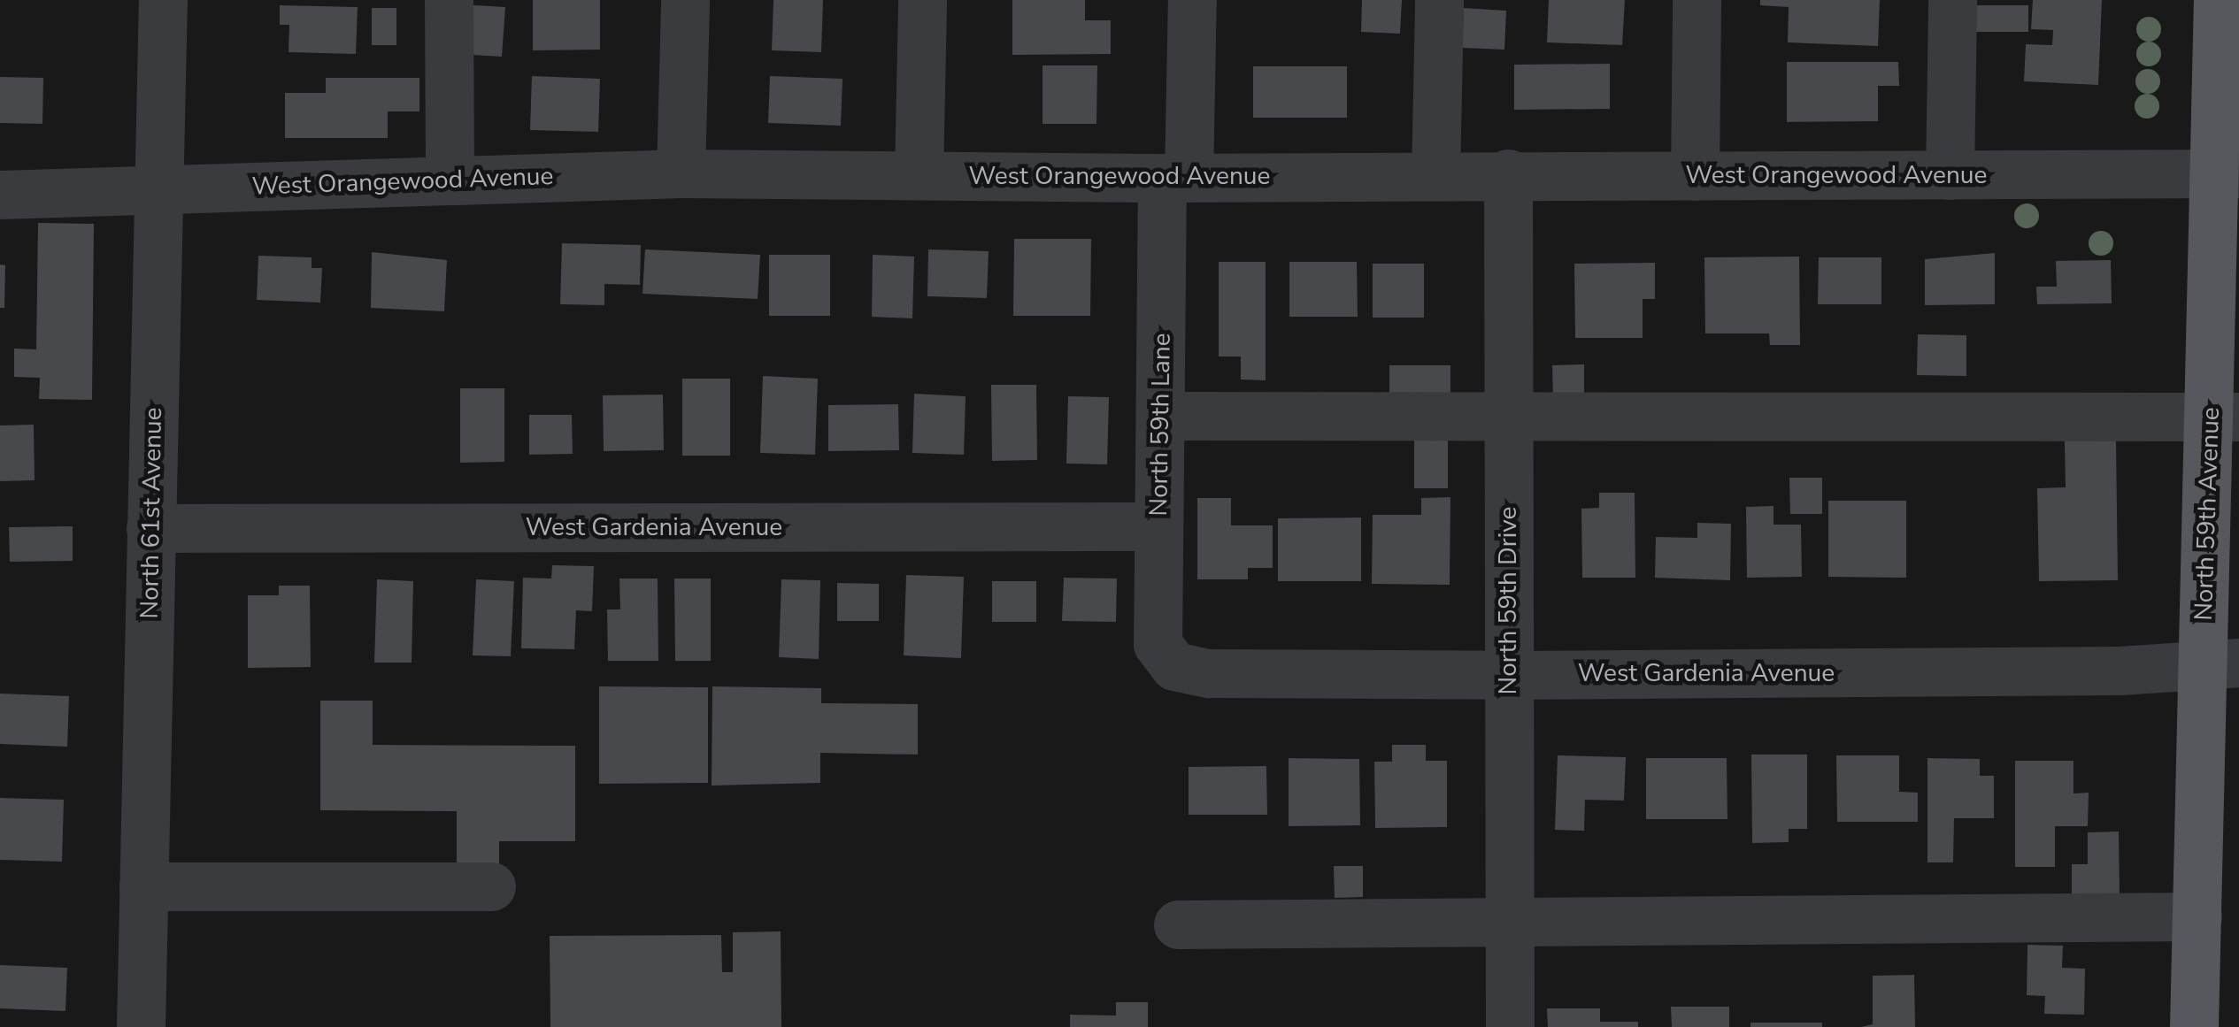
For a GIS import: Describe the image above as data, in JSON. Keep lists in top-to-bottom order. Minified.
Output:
{"streets":{"main road":["North 59th Avenue"],"street":["West Orangewood Avenue","North 59th Lane","North 61st Avenue","West Gardenia Avenue","North 59th Drive"]},"crossings":[["West Orangewood Avenue","North 59th Lane"],["West Orangewood Avenue","North 61st Avenue"],["West Orangewood Avenue","North 59th Avenue"],["West Orangewood Avenue","North 59th Drive"],["North 59th Lane","West Gardenia Avenue"],["North 61st Avenue","West Gardenia Avenue"],["North 59th Avenue","West Gardenia Avenue"],["West Gardenia Avenue","North 59th Drive"]]}
